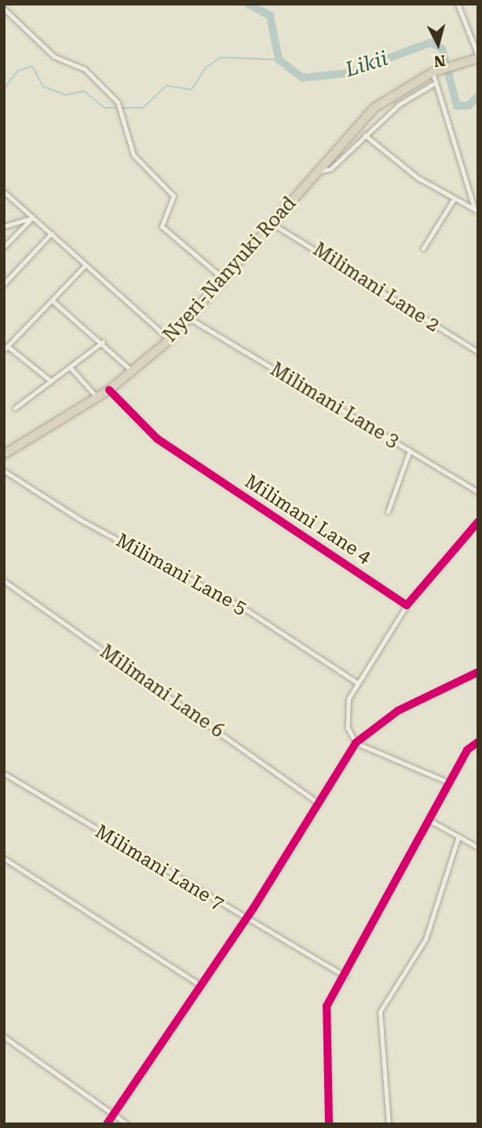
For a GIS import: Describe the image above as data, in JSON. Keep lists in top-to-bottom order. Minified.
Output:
{"streets":{"highway":["Nyeri-Nanyuki Road"],"street":["Milimani Lane 2","Milimani Lane 3","Milimani Lane 4","Milimani Lane 5","Milimani Lane 6","Milimani Lane 7"]},"crossings":[["Nyeri-Nanyuki Road","Milimani Lane 2"],["Nyeri-Nanyuki Road","Milimani Lane 3"],["Nyeri-Nanyuki Road","Milimani Lane 4"]],"water":["Likii"],"north":"bottom"}
